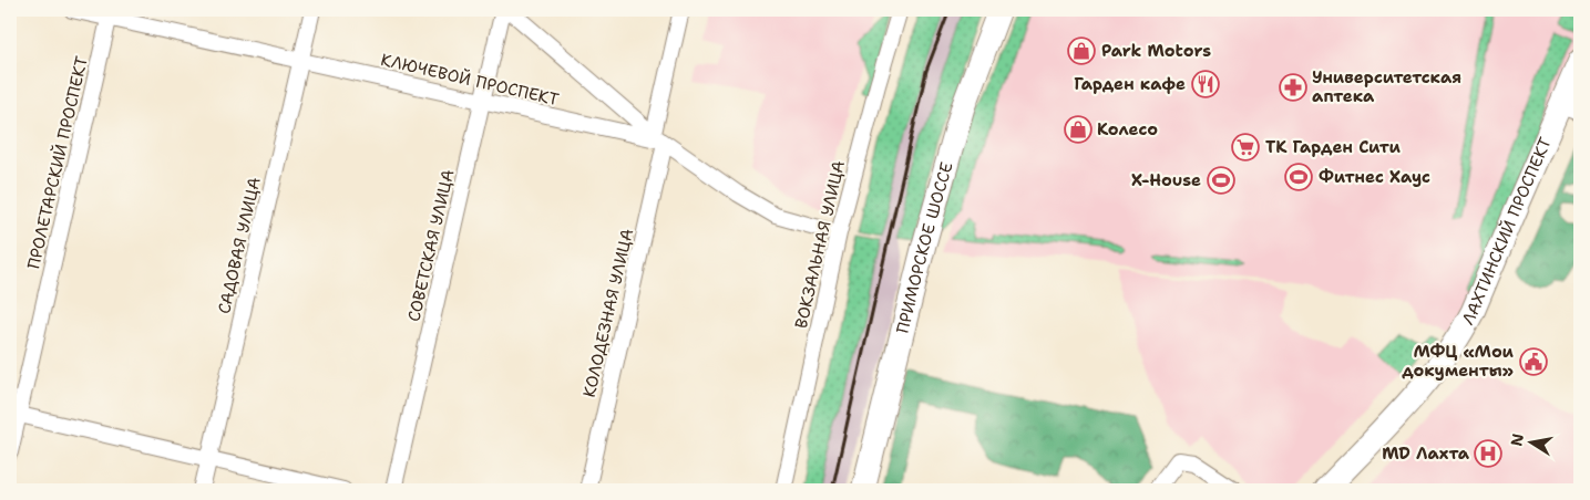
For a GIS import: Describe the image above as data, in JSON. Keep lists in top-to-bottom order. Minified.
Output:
{"streets":{"main road":["ЛАХТИНСКИЙ ПРОСПЕКТ","ПРИМОРСКОЕ ШОССЕ"],"street":["КЛЮЧЕВОЙ ПРОСПЕКТ","ПРОЛЕТАРСКИЙ ПРОСПЕКТ","ВОКЗАЛЬНАЯ УЛИЦА","САДОВАЯ УЛИЦА","СОВЕТСКАЯ УЛИЦА","КОЛОДЕЗНАЯ УЛИЦА"]},"crossings":[["КЛЮЧЕВОЙ ПРОСПЕКТ","ПРОЛЕТАРСКИЙ ПРОСПЕКТ"],["КЛЮЧЕВОЙ ПРОСПЕКТ","ВОКЗАЛЬНАЯ УЛИЦА"],["КЛЮЧЕВОЙ ПРОСПЕКТ","САДОВАЯ УЛИЦА"],["КЛЮЧЕВОЙ ПРОСПЕКТ","СОВЕТСКАЯ УЛИЦА"],["КЛЮЧЕВОЙ ПРОСПЕКТ","КОЛОДЕЗНАЯ УЛИЦА"]],"places":{"shop":["Park Motors","Колесо"],"restaurant":["Гарден кафе"],"pharmacy":["Университетская аптека"],"supermarket":["ТК Гарден Сити"],"sports":["Фитнес Хаус","X-House"],"public building":["МФЦ «Мои документы»"],"hospital":["MD Лахта"]},"north":"left"}
